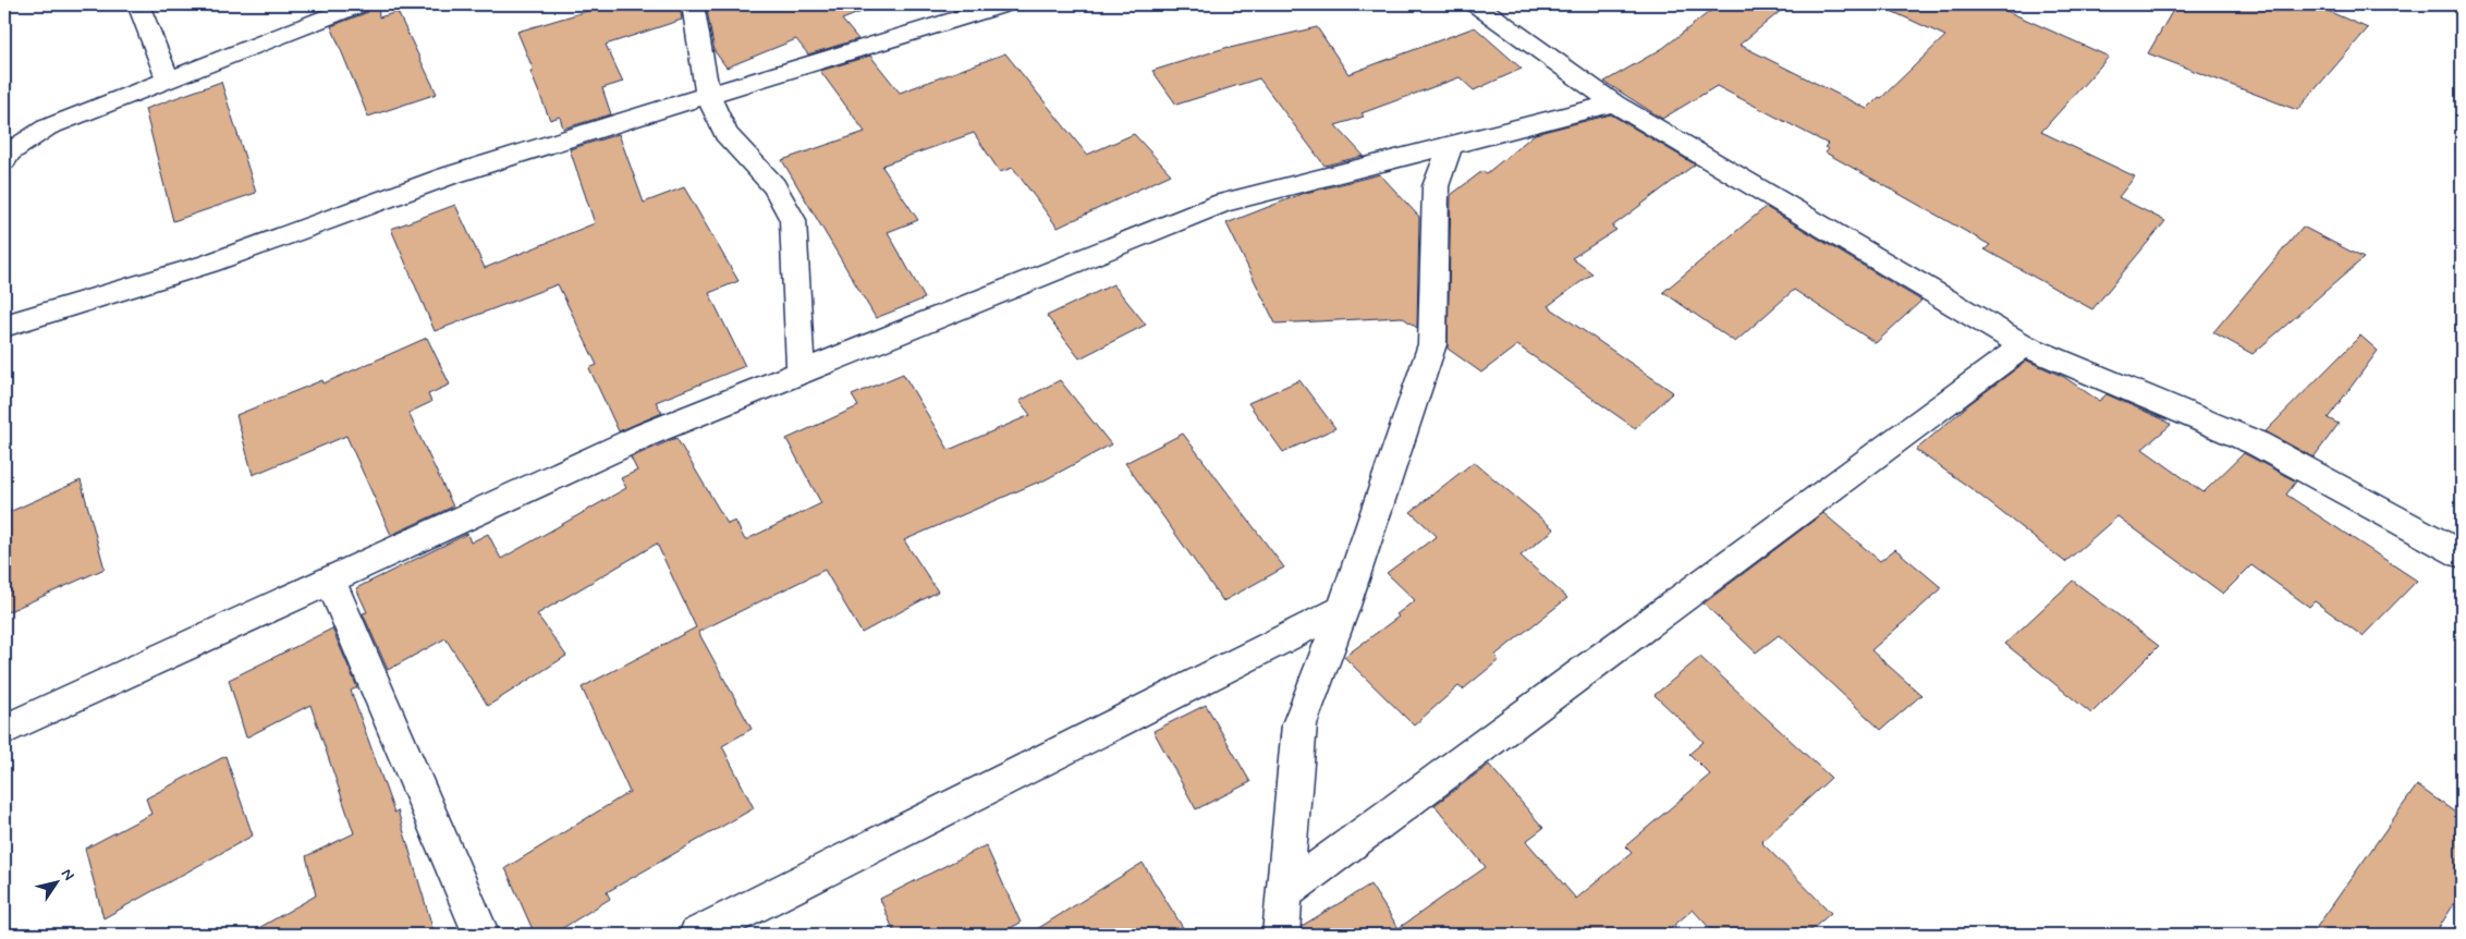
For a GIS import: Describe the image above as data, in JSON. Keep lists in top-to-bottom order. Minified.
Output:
{"north":"top right"}
